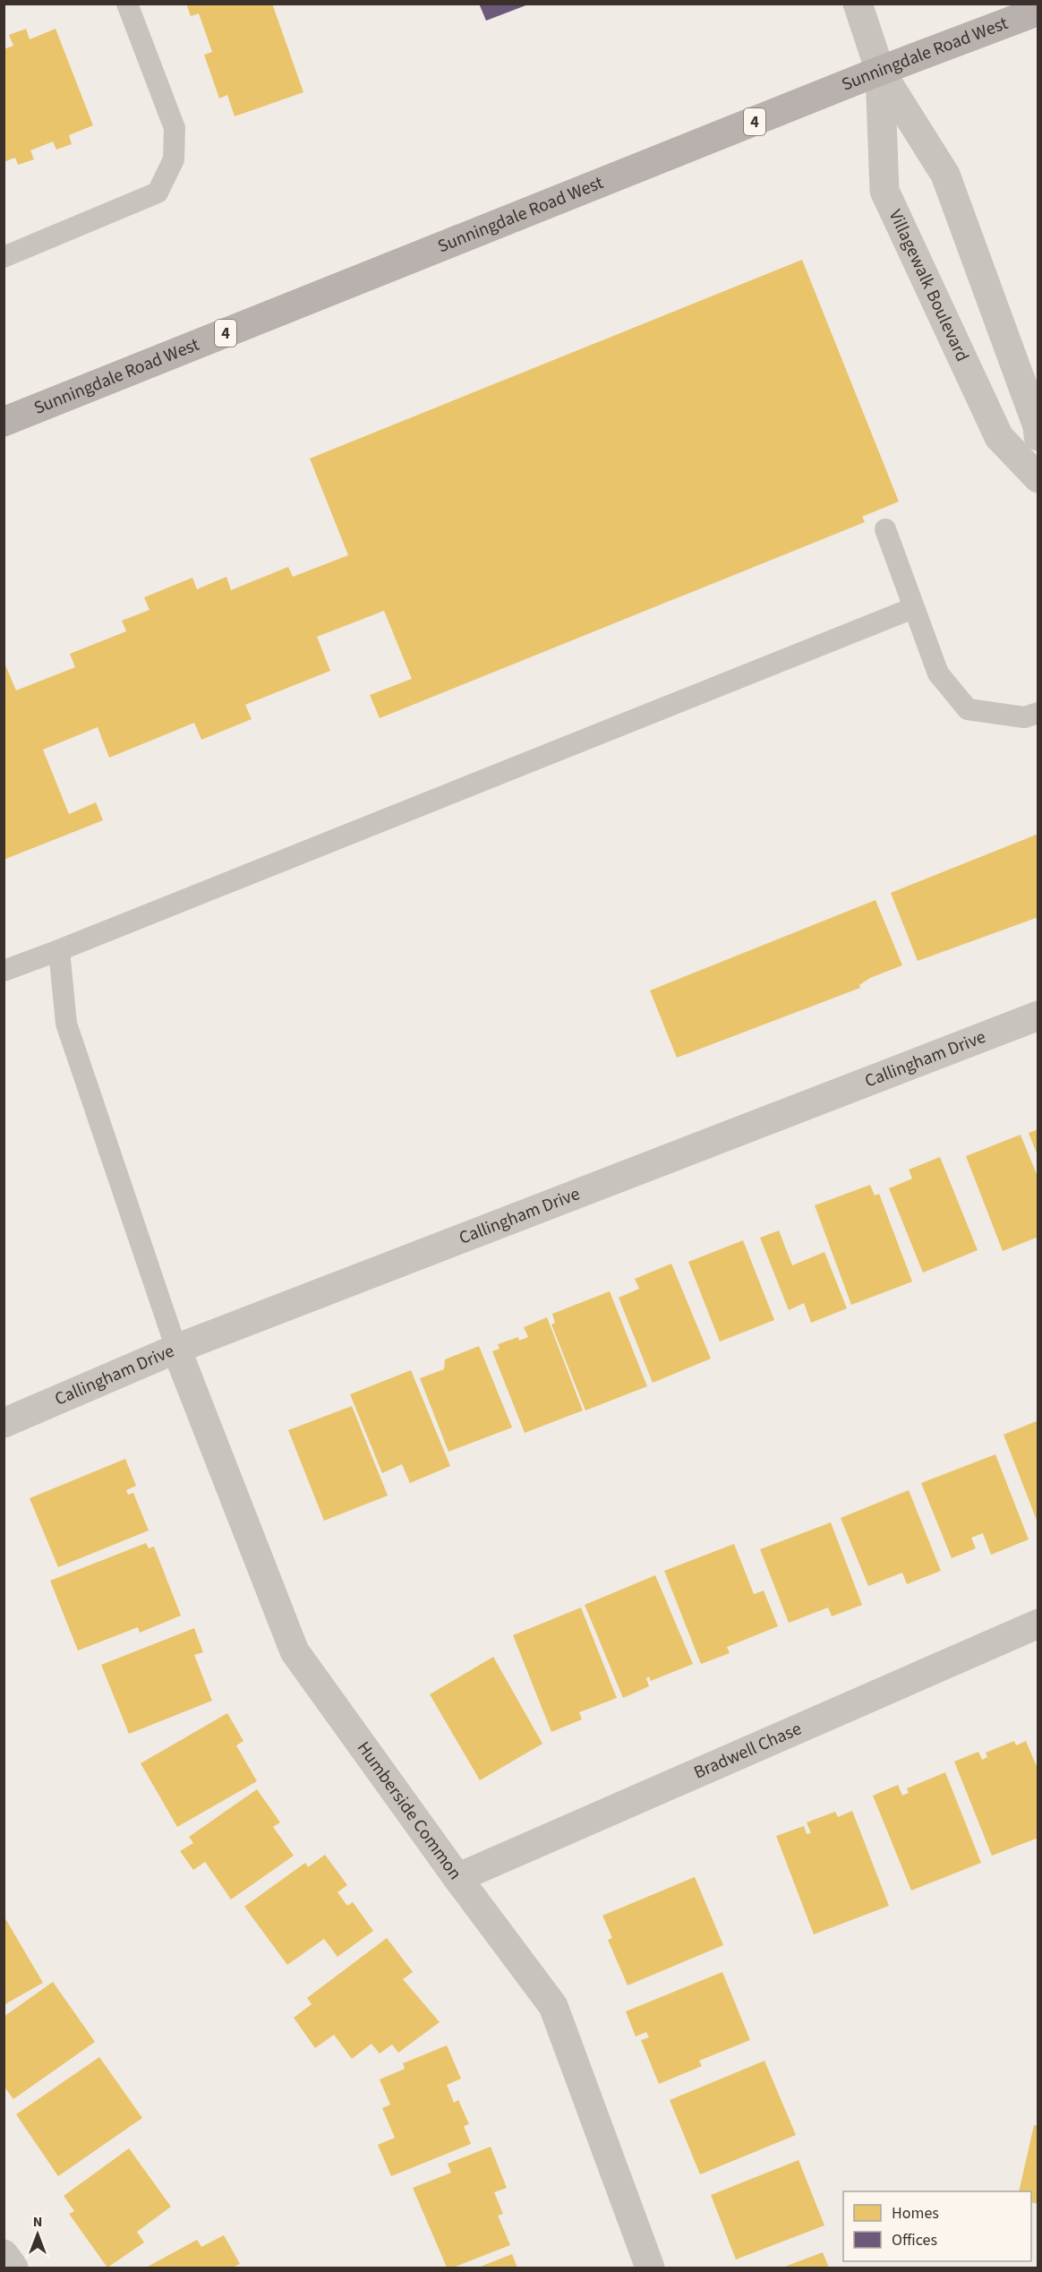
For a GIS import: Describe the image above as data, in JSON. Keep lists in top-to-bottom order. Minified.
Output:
{"streets":{"main road":["Sunningdale Road West","4"],"street":["Villagewalk Boulevard","Callingham Drive","Bradwell Chase","Humberside Common"]},"crossings":[["Sunningdale Road West","Villagewalk Boulevard"],["Callingham Drive","Humberside Common"],["Bradwell Chase","Humberside Common"]],"legend":["Homes","Offices"],"north":"top"}
